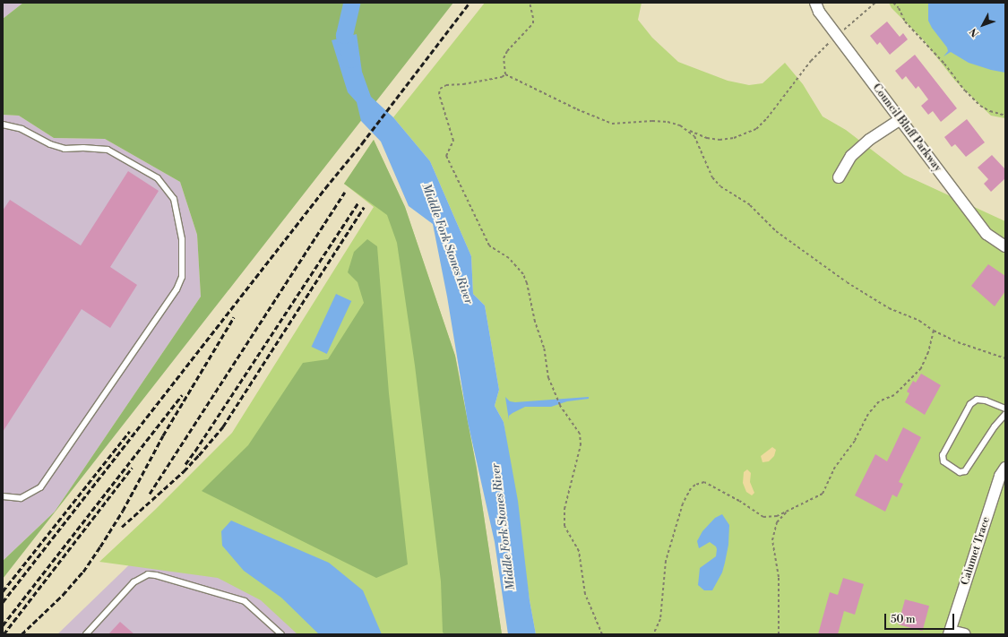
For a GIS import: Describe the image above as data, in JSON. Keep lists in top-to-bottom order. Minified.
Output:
{"streets":{"street":["Council Bluff Parkway","Calumet Trace"]},"water":["Middle Fork Stones River"],"scale_bar":"50 m","north":"bottom left"}
